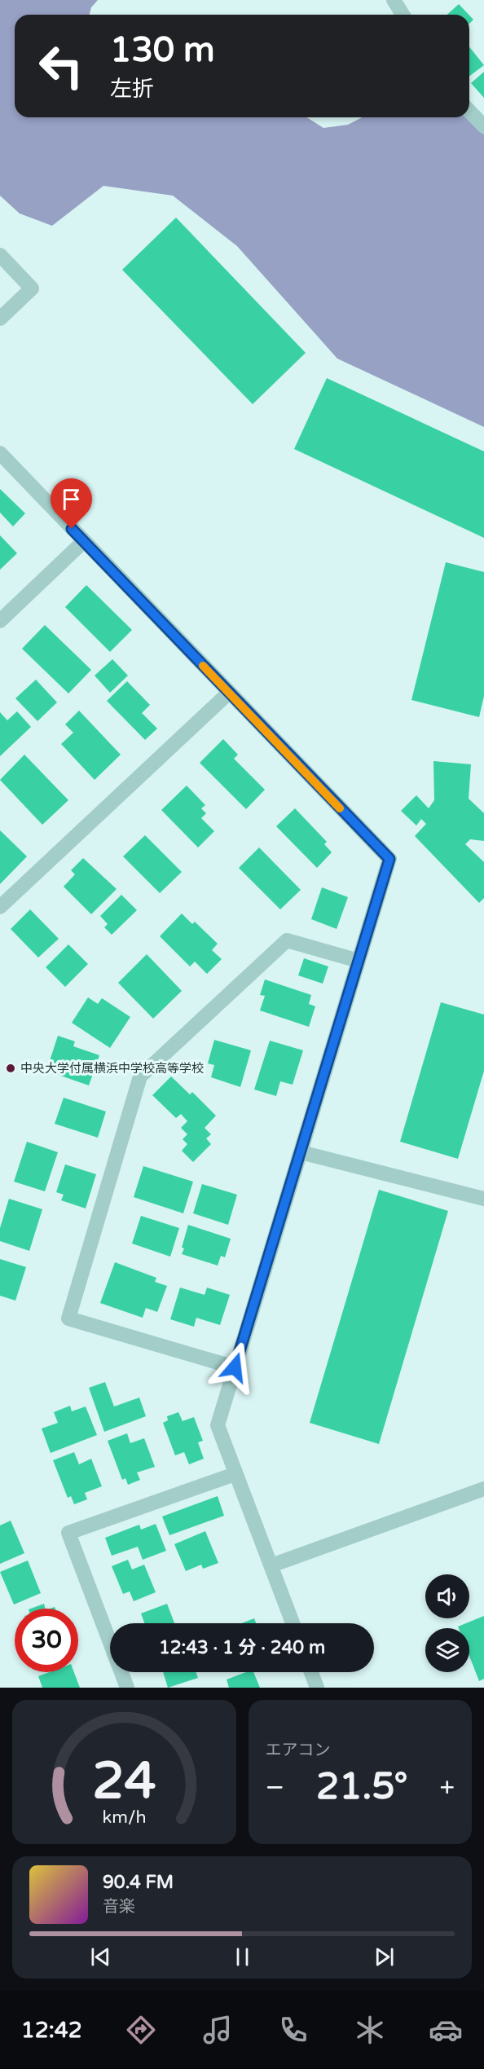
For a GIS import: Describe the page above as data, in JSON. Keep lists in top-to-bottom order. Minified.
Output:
{"places":["中央大学付属横浜中学校高等学校"],"page":{"turn":["130 m","左折"],"limit":"30","trip":"12:43 · 1 分 · 240 m","tile":"エアコン","heat":["−","21.5°","+"],"song":["90.4 FM","音楽"],"tabs":"12:42","gauge":["24","km/h"]}}
